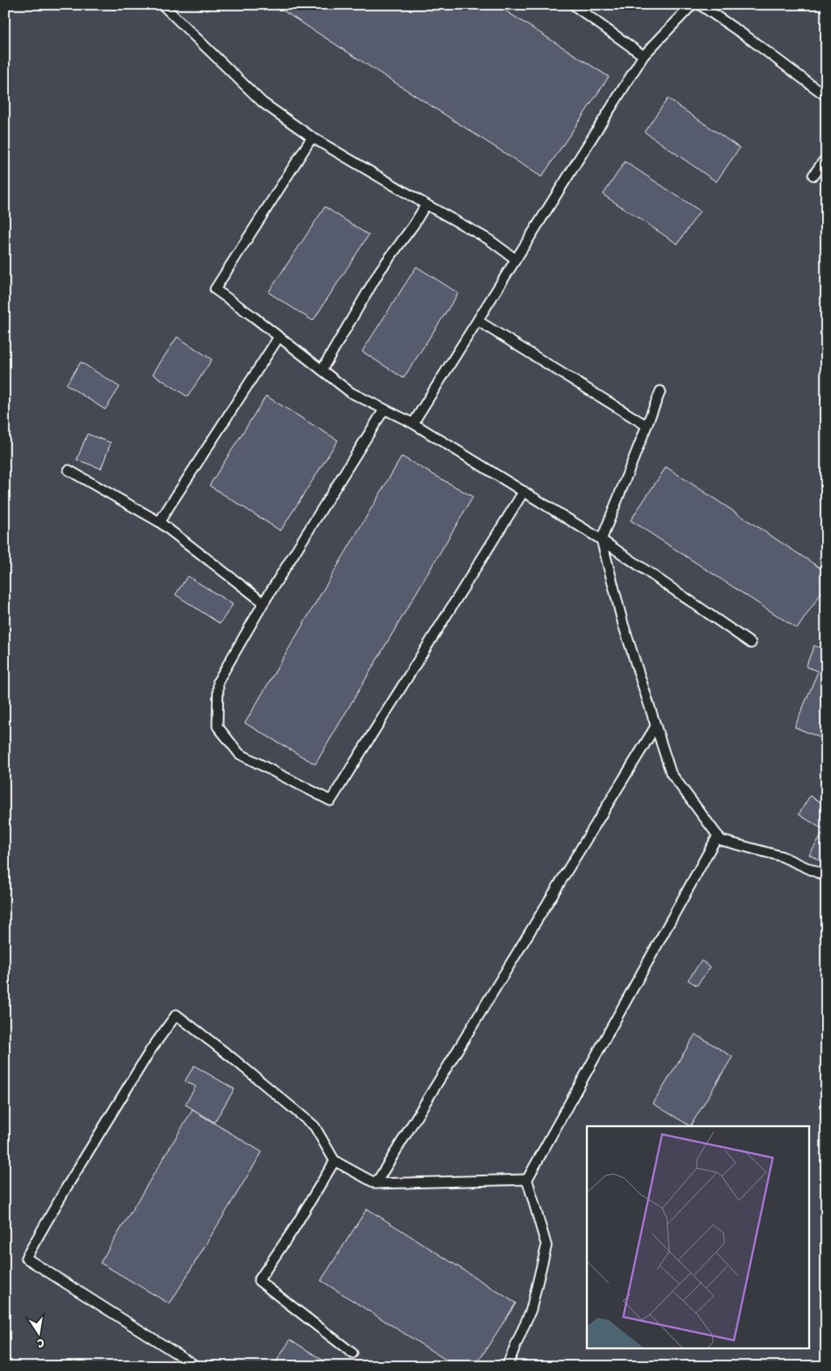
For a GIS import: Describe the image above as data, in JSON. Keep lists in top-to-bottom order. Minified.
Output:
{"north":"bottom"}
